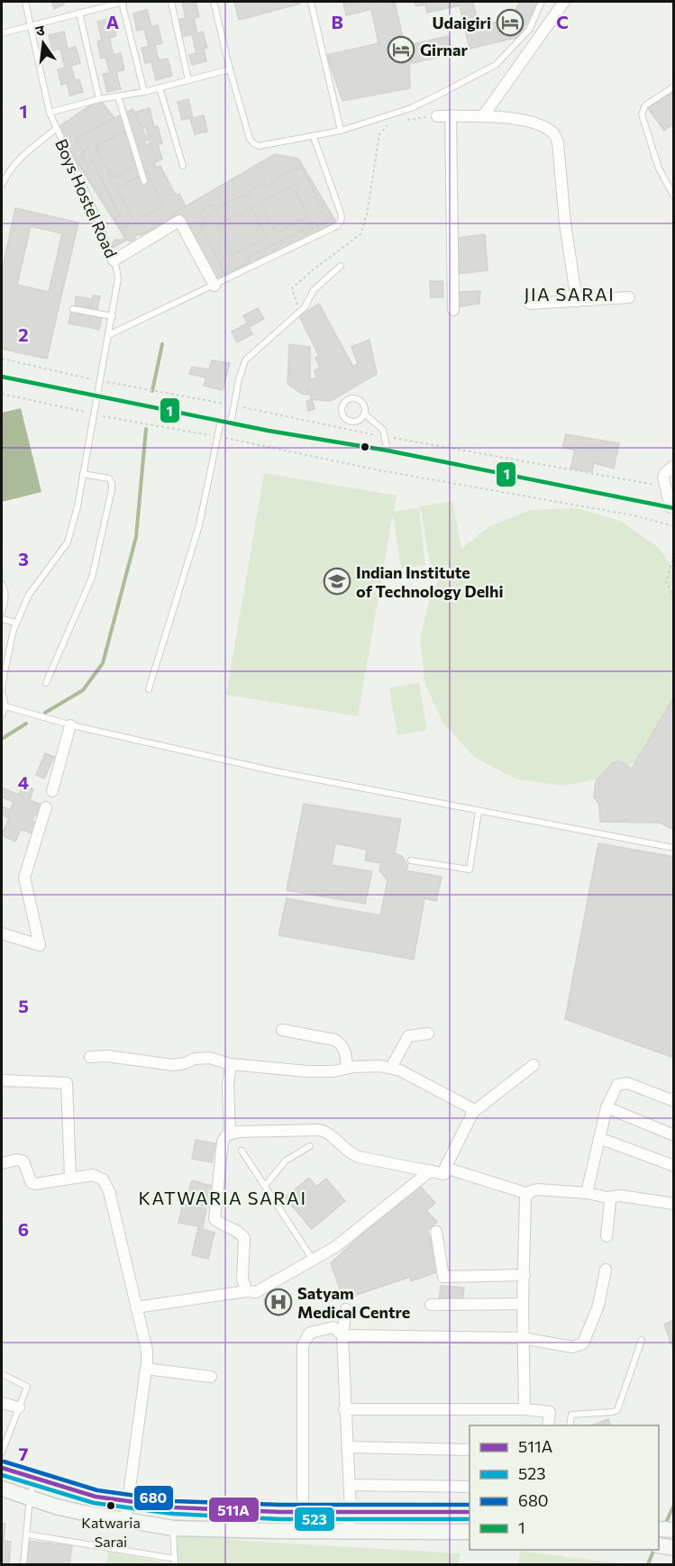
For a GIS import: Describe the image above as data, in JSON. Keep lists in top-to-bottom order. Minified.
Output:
{"streets":{"lane":["Boys Hostel Road"]},"districts":["JIA SARAI","KATWARIA SARAI"],"places":{"hotel":["Udaigiri","Girnar"],"school or university":["Indian Institute of Technology Delhi"],"hospital":["Satyam Medical Centre"],"other":["Katwaria Sarai"]},"lines":["transit line 1","transit line 680","transit line 511A","transit line 523"],"legend":["511A","523","680","1"],"north":"top","grid":{"columns":["A","B","C"],"rows":["1","2","3","4","5","6","7"]}}
